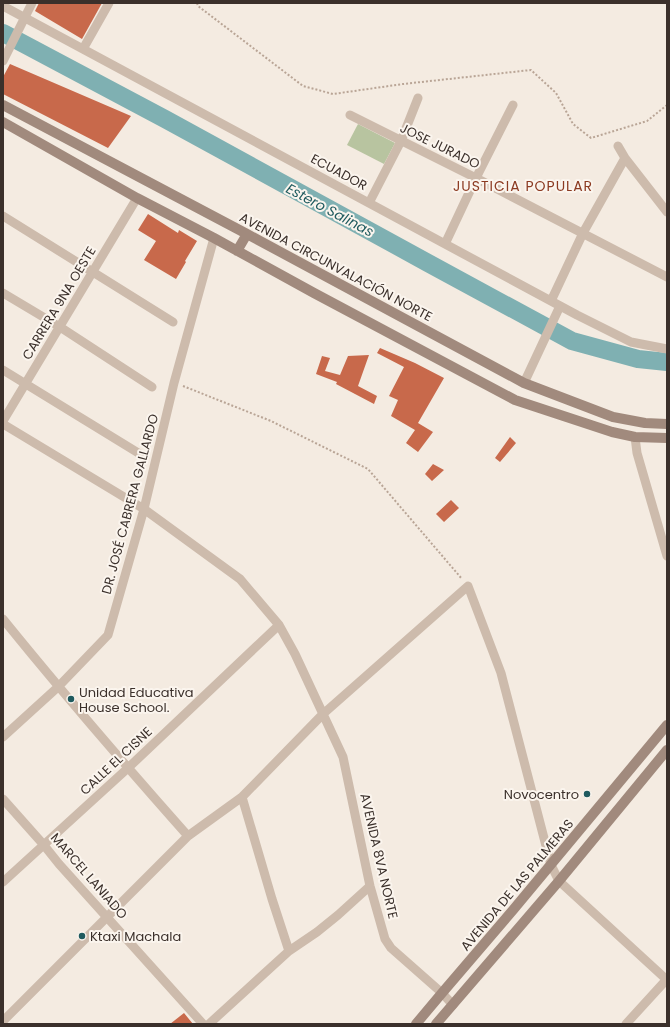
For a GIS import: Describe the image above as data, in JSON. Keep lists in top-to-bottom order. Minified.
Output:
{"streets":{"main road":["AVENIDA CIRCUNVALACIÓN NORTE","AVENIDA DE LAS PALMERAS"],"street":["JOSE JURADO","ECUADOR","CARRERA 9NA OESTE","DR. JOSÉ CABRERA GALLARDO","CALLE EL CISNE","AVENIDA 8VA NORTE","MARCEL LANIADO"]},"crossings":[["CARRERA 9NA OESTE","AVENIDA 8VA NORTE"],["DR. JOSÉ CABRERA GALLARDO","AVENIDA 8VA NORTE"],["CALLE EL CISNE","AVENIDA 8VA NORTE"],["CALLE EL CISNE","MARCEL LANIADO"],["AVENIDA 8VA NORTE","AVENIDA DE LAS PALMERAS"]],"districts":["JUSTICIA POPULAR"],"water":["Estero Salinas"],"places":["Unidad Educativa House School.","Novocentro","Ktaxi Machala"]}
